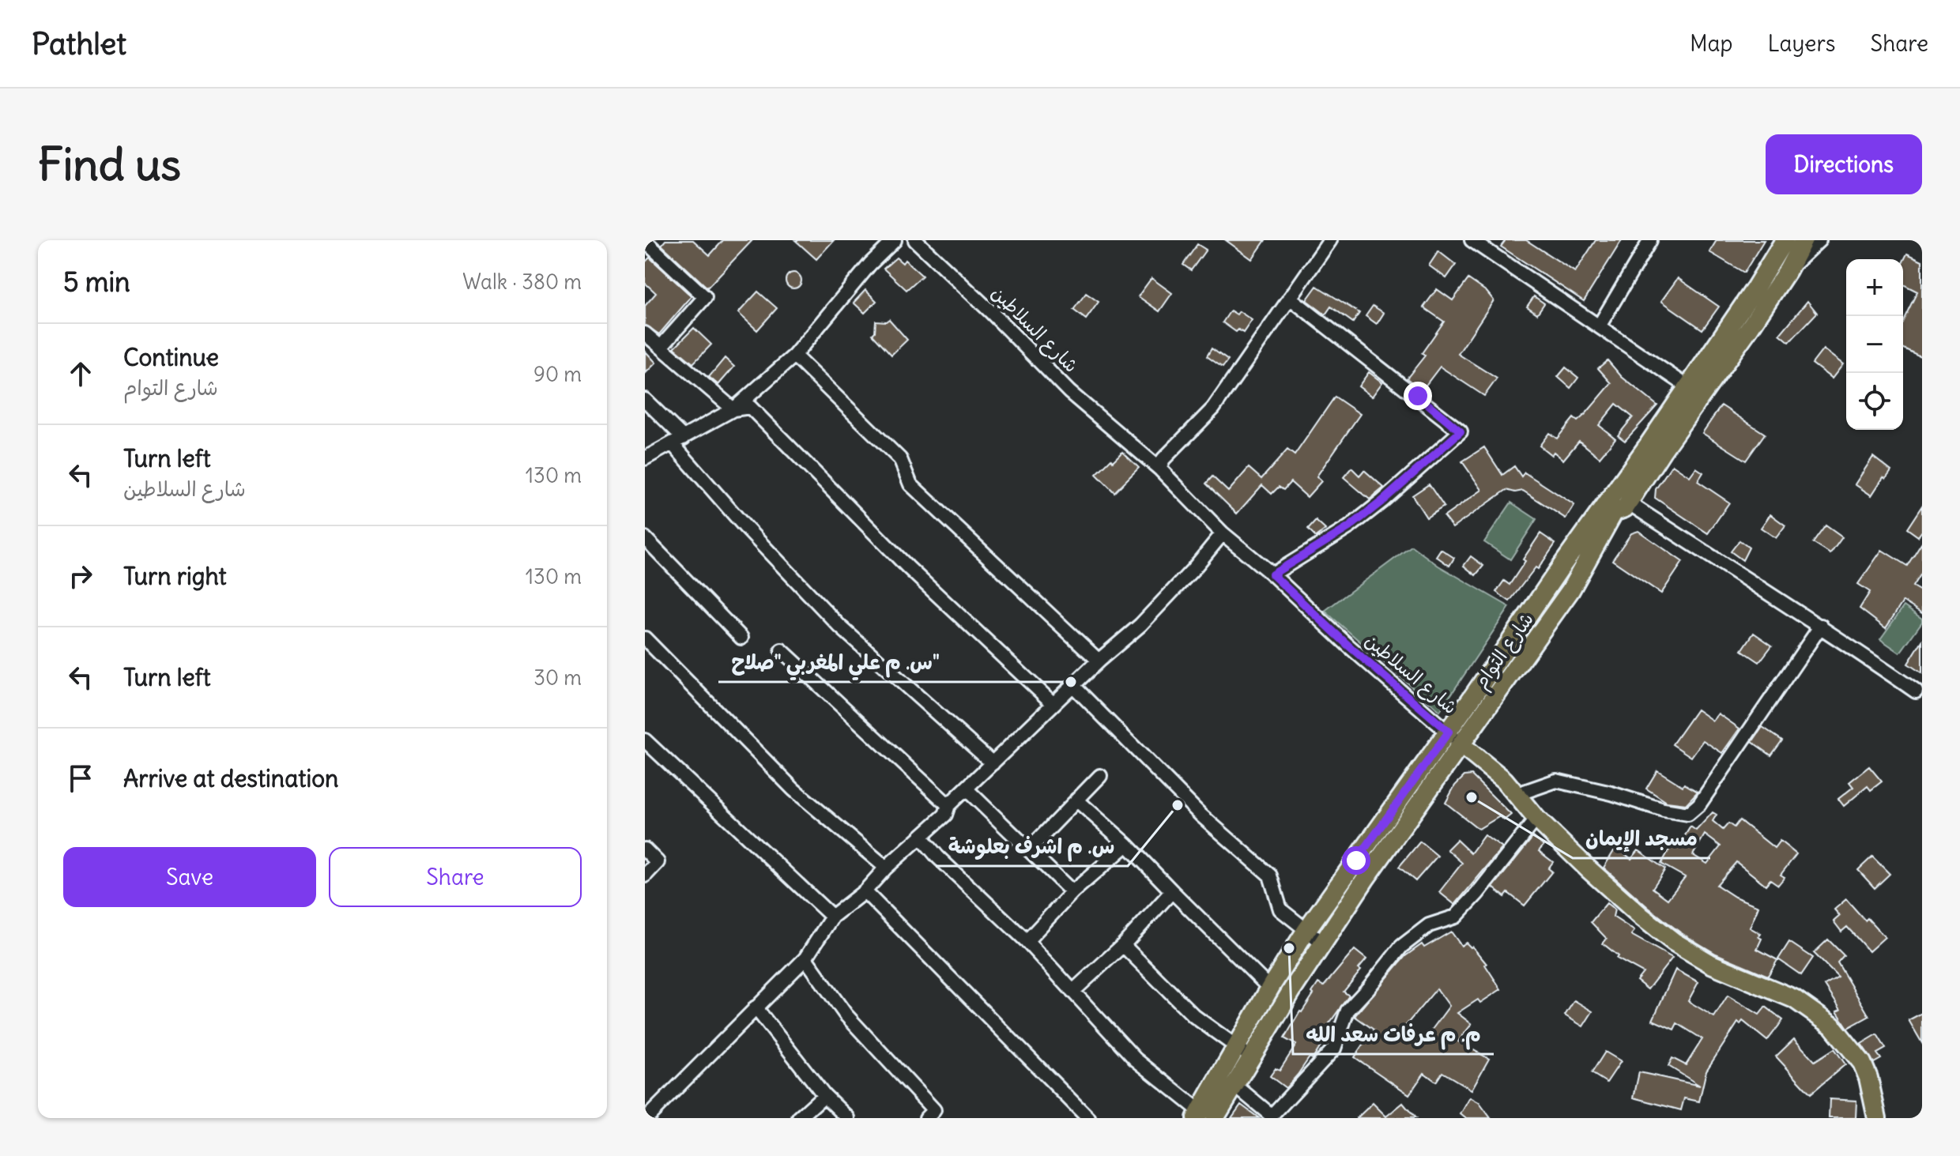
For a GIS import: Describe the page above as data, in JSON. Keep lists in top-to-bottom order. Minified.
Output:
{"streets":{"main road":["شارع السلاطين","شارع التوام"]},"crossings":[["شارع السلاطين","شارع التوام"]],"places":["س. م علي المغربي \"صلاح\"","مسجد الإيمان","س. م اشرف بعلوشة","م. م عرفات سعد الله"],"page":{"header":"Pathlet","nav":["Map","Layers","Share"],"buttons":["Directions",["Save","Share"]],"title":"Find us","heading":["5 min","Walk · 380 m"],"map_buttons":["+","−"],"list":[["Continue","شارع التوام","90 m"],["Turn left","شارع السلاطين","130 m"],["Turn right","130 m"],["Turn left","30 m"],"Arrive at destination"]}}
